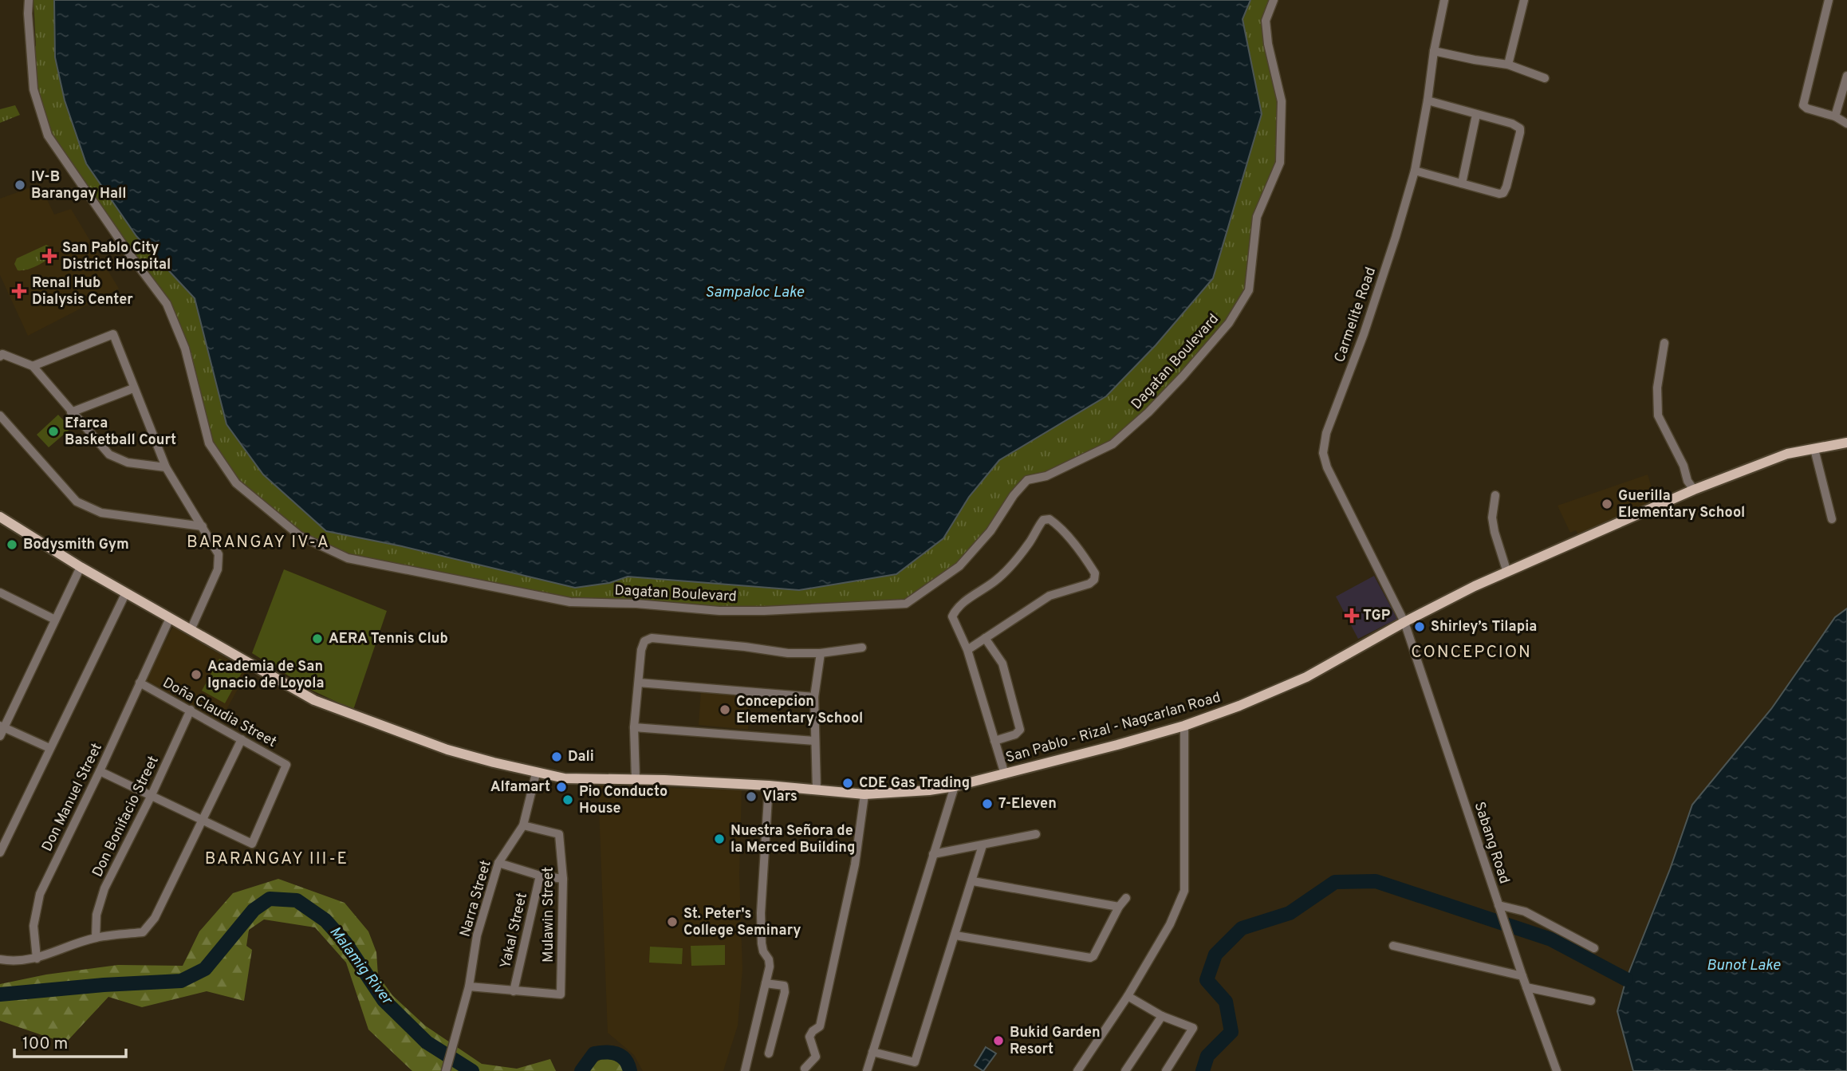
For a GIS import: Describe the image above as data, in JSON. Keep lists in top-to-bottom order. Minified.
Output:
{"streets":{"main road":["San Pablo - Rizal - Nagcarlan Road"],"street":["Carmelite Road","Dagatan Boulevard","Doña Claudia Street","Don Manuel Street","Don Bonifacio Street","Sabang Road","Narra Street","Mulawin Street","Yakal Street"]},"crossings":[["Carmelite Road","San Pablo - Rizal - Nagcarlan Road"],["Carmelite Road","Sabang Road"],["Doña Claudia Street","Don Manuel Street"],["Doña Claudia Street","Don Bonifacio Street"],["San Pablo - Rizal - Nagcarlan Road","Don Manuel Street"],["San Pablo - Rizal - Nagcarlan Road","Sabang Road"],["San Pablo - Rizal - Nagcarlan Road","Narra Street"],["Narra Street","Mulawin Street"],["Mulawin Street","Yakal Street"]],"districts":["BARANGAY IV-A","CONCEPCION","BARANGAY III-E"],"water":["Sampaloc Lake","Malamig River","Bunot Lake"],"places":{"other":["IV-B Barangay Hall","Efarca Basketball Court","Guerilla Elementary School","Bodysmith Gym","Shirley’s Tilapia","AERA Tennis Club","Academia de San Ignacio de Loyola","Concepcion Elementary School","Dali","CDE Gas Trading","Alfamart","Vlars","Pio Conducto House","7-Eleven","Nuestra Señora de la Merced Building","St. Peter's College Seminary","Bukid Garden Resort"],"health":["San Pablo City District Hospital","Renal Hub Dialysis Center","TGP"]},"scale_bar":"100 m"}
